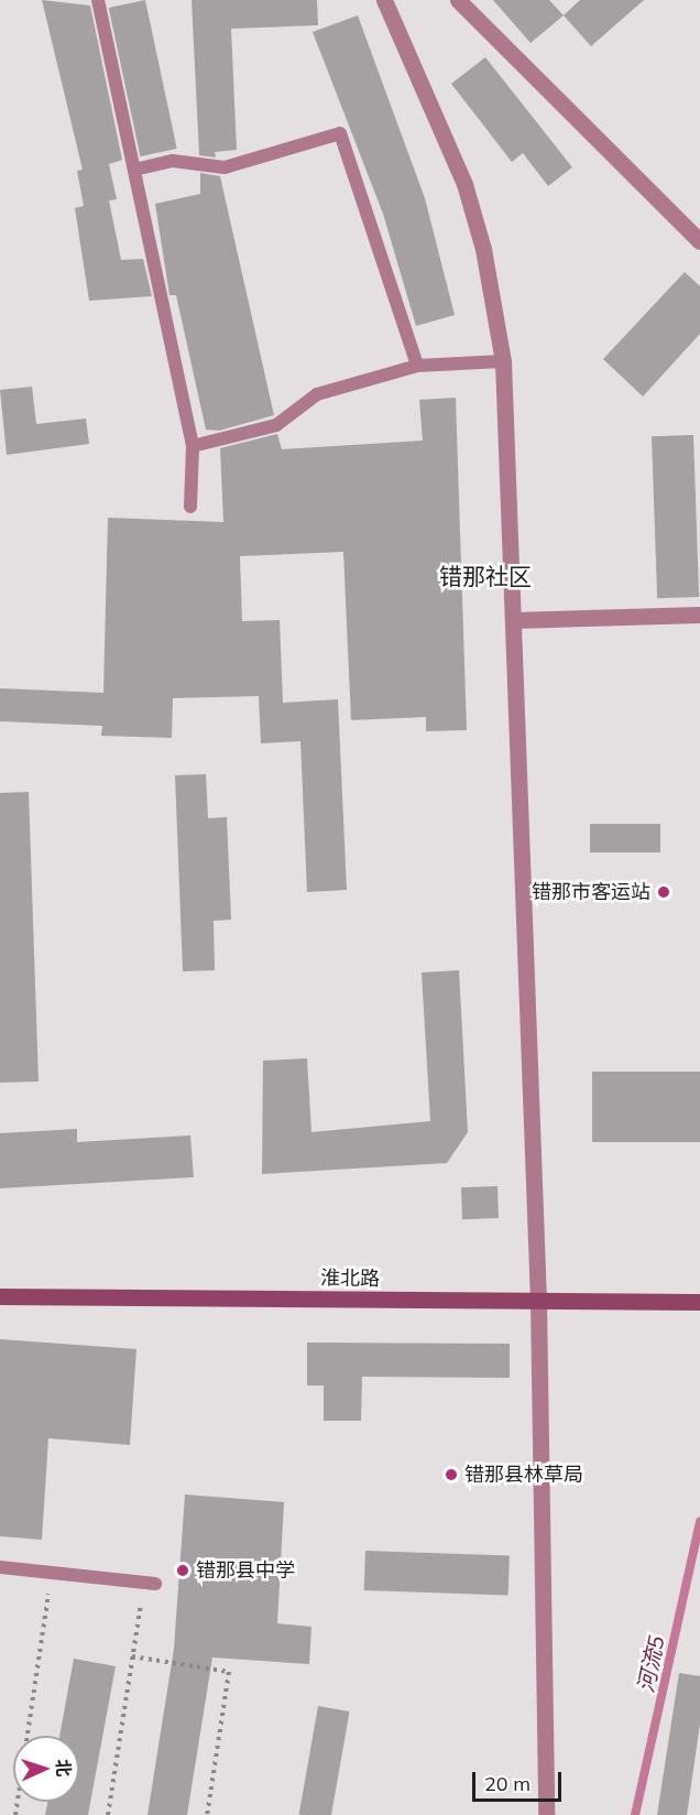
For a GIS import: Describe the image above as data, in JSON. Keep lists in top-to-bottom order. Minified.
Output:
{"streets":{"street":["淮北路"]},"districts":["错那社区"],"water":["河流5"],"places":["错那市客运站","错那县林草局","错那县中学"],"scale_bar":"20 m","north":"right"}
